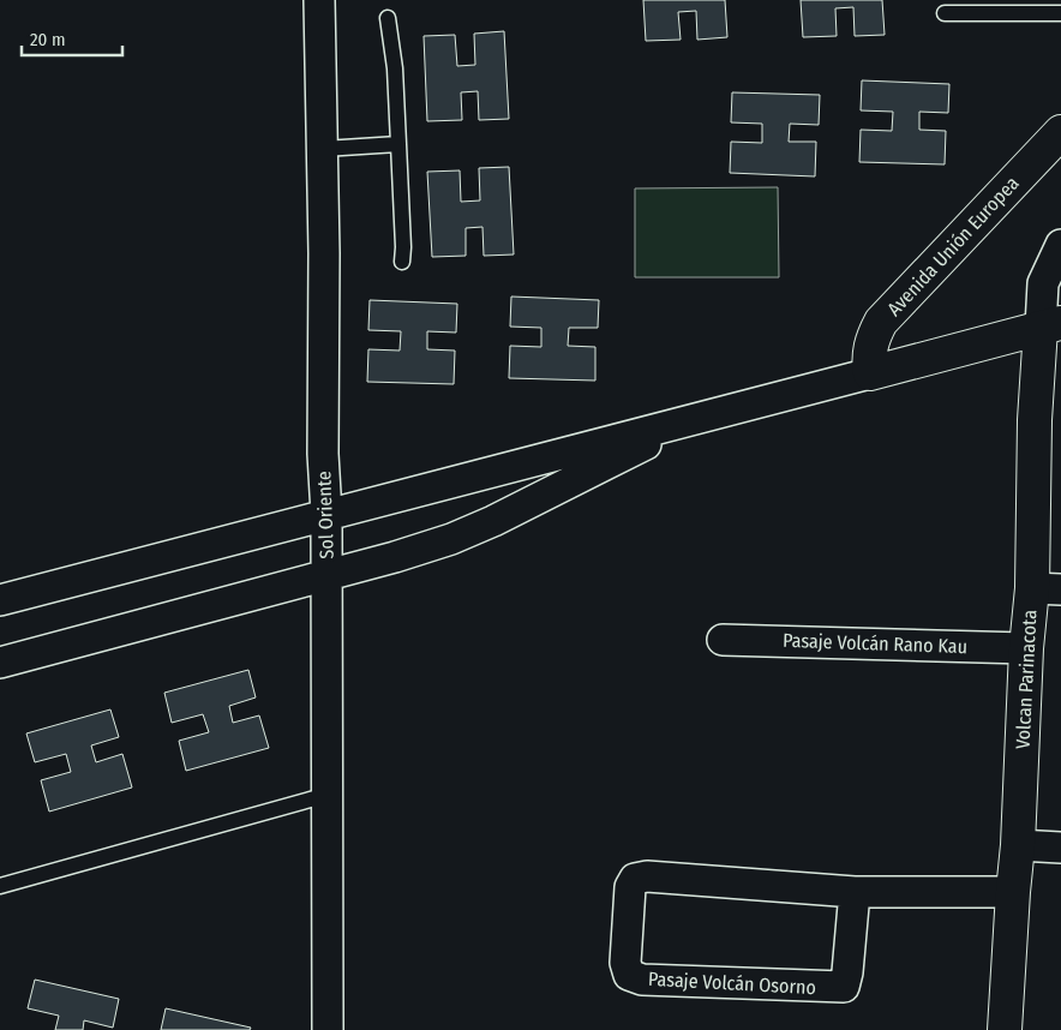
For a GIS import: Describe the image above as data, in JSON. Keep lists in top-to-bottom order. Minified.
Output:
{"streets":{"street":["Avenida Unión Europea","Sol Oriente","Pasaje Volcán Rano Kau","Volcan Parinacota","Pasaje Volcán Osorno"]},"crossings":[["Pasaje Volcán Rano Kau","Volcan Parinacota"],["Volcan Parinacota","Pasaje Volcán Osorno"]],"scale_bar":"20 m"}
